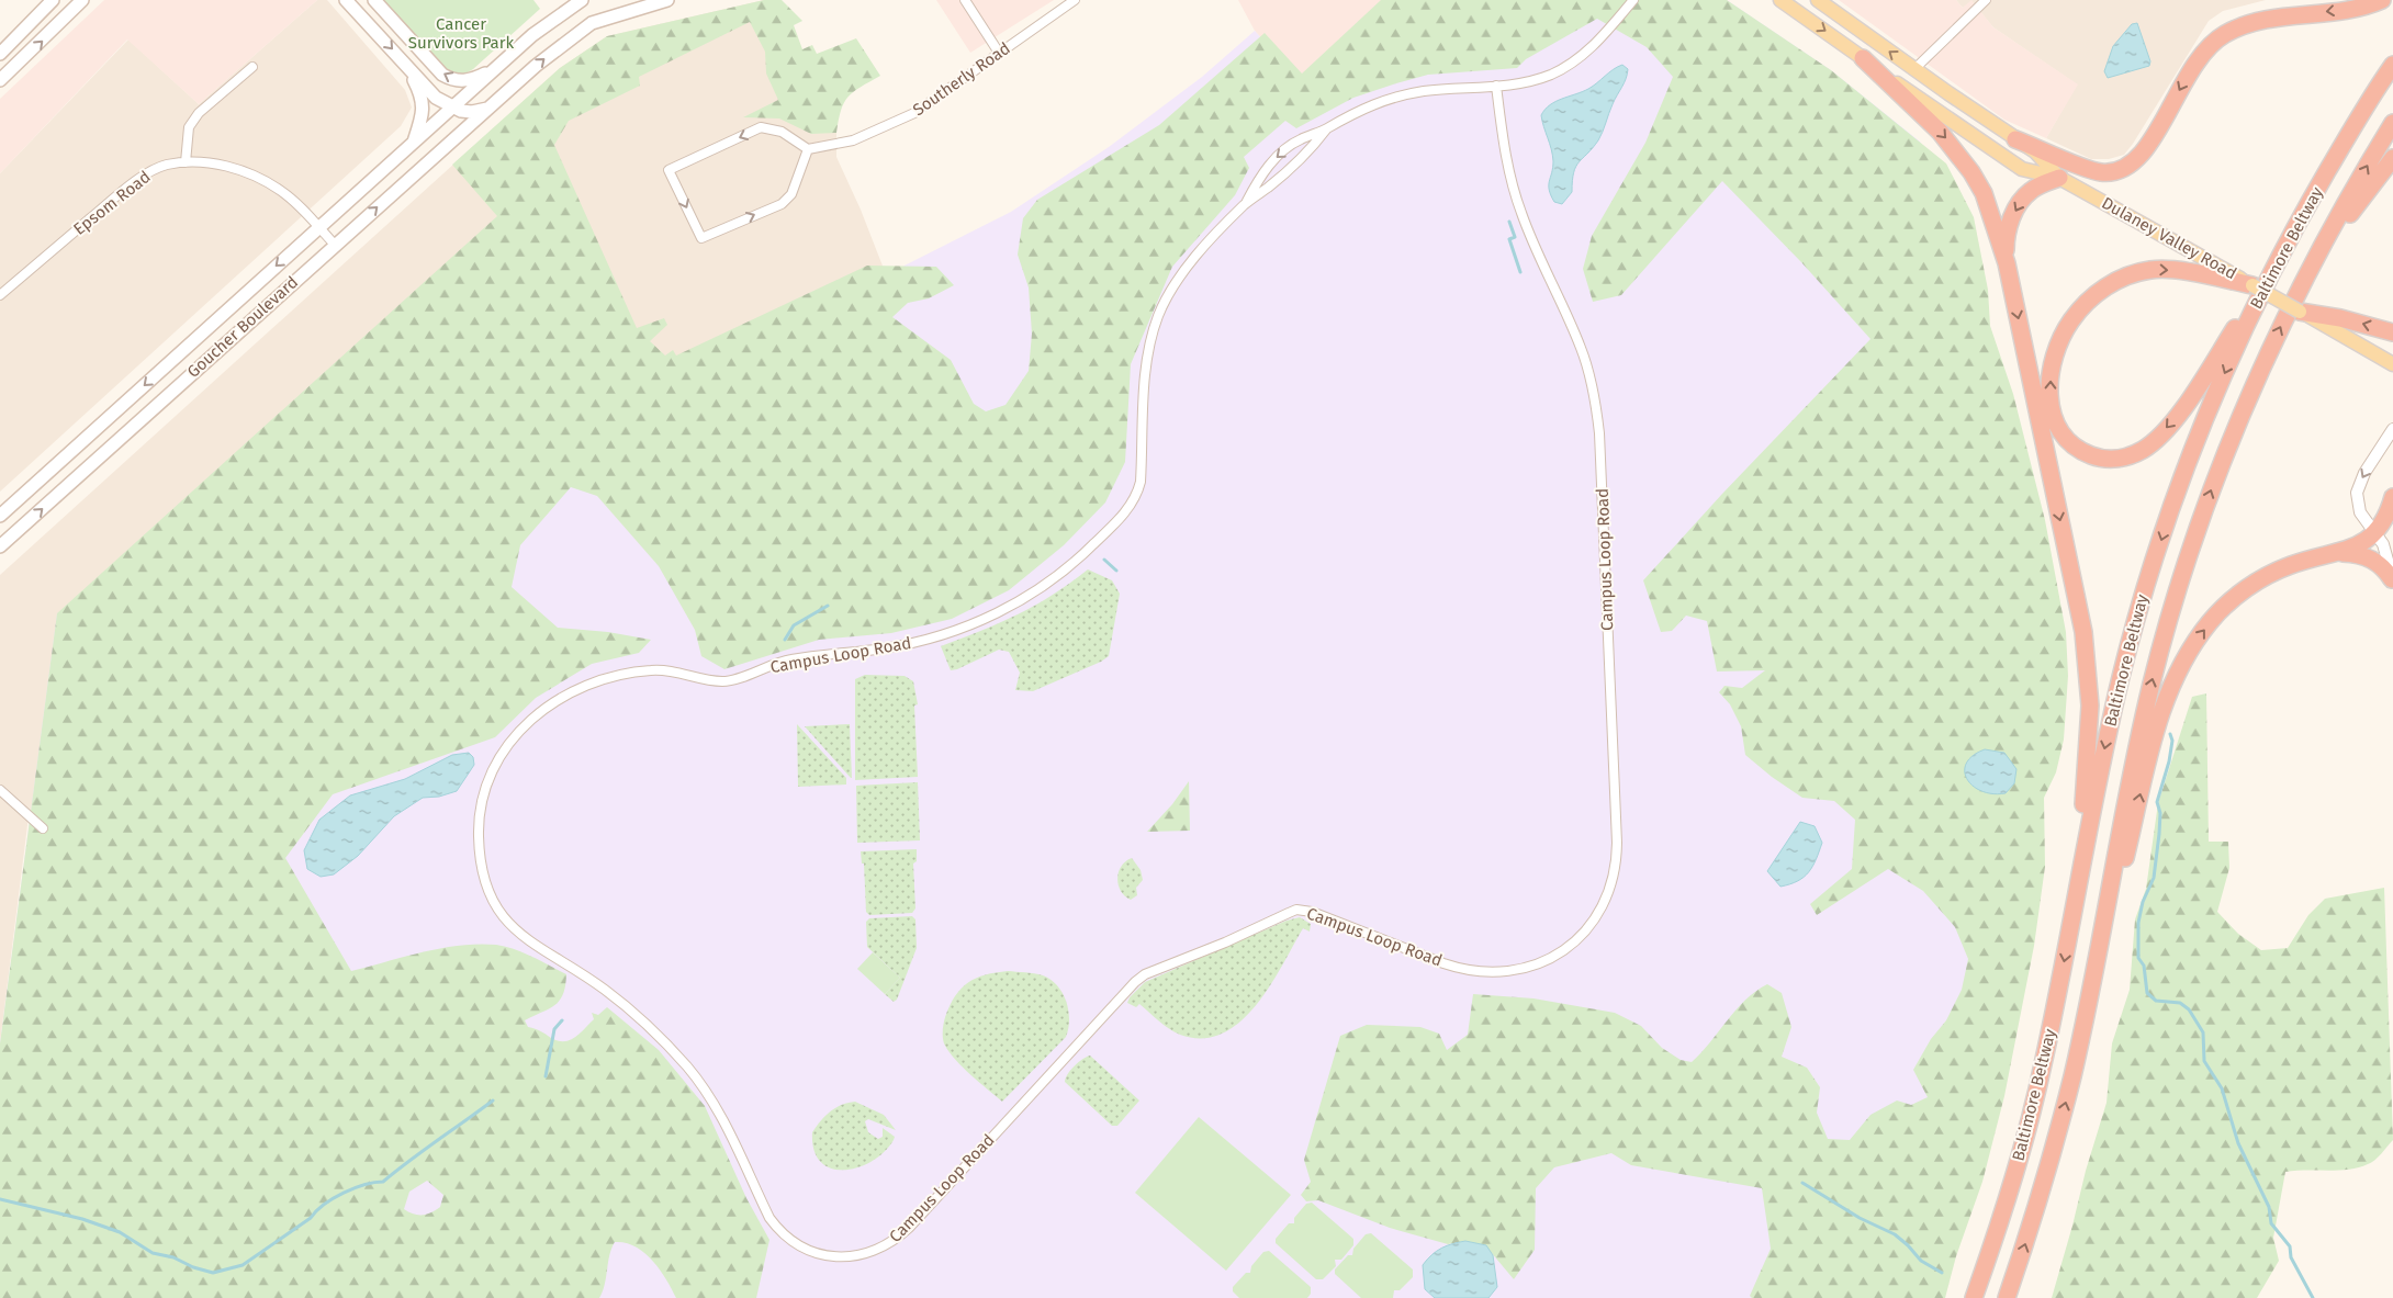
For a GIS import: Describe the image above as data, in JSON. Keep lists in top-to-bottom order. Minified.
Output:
{"streets":{"highway":["Baltimore Beltway"],"main road":["Dulaney Valley Road","Goucher Boulevard"],"street":["Southerly Road","Epsom Road","Campus Loop Road"]},"crossings":[["Epsom Road","Goucher Boulevard"]],"parks":["Cancer Survivors Park"]}
